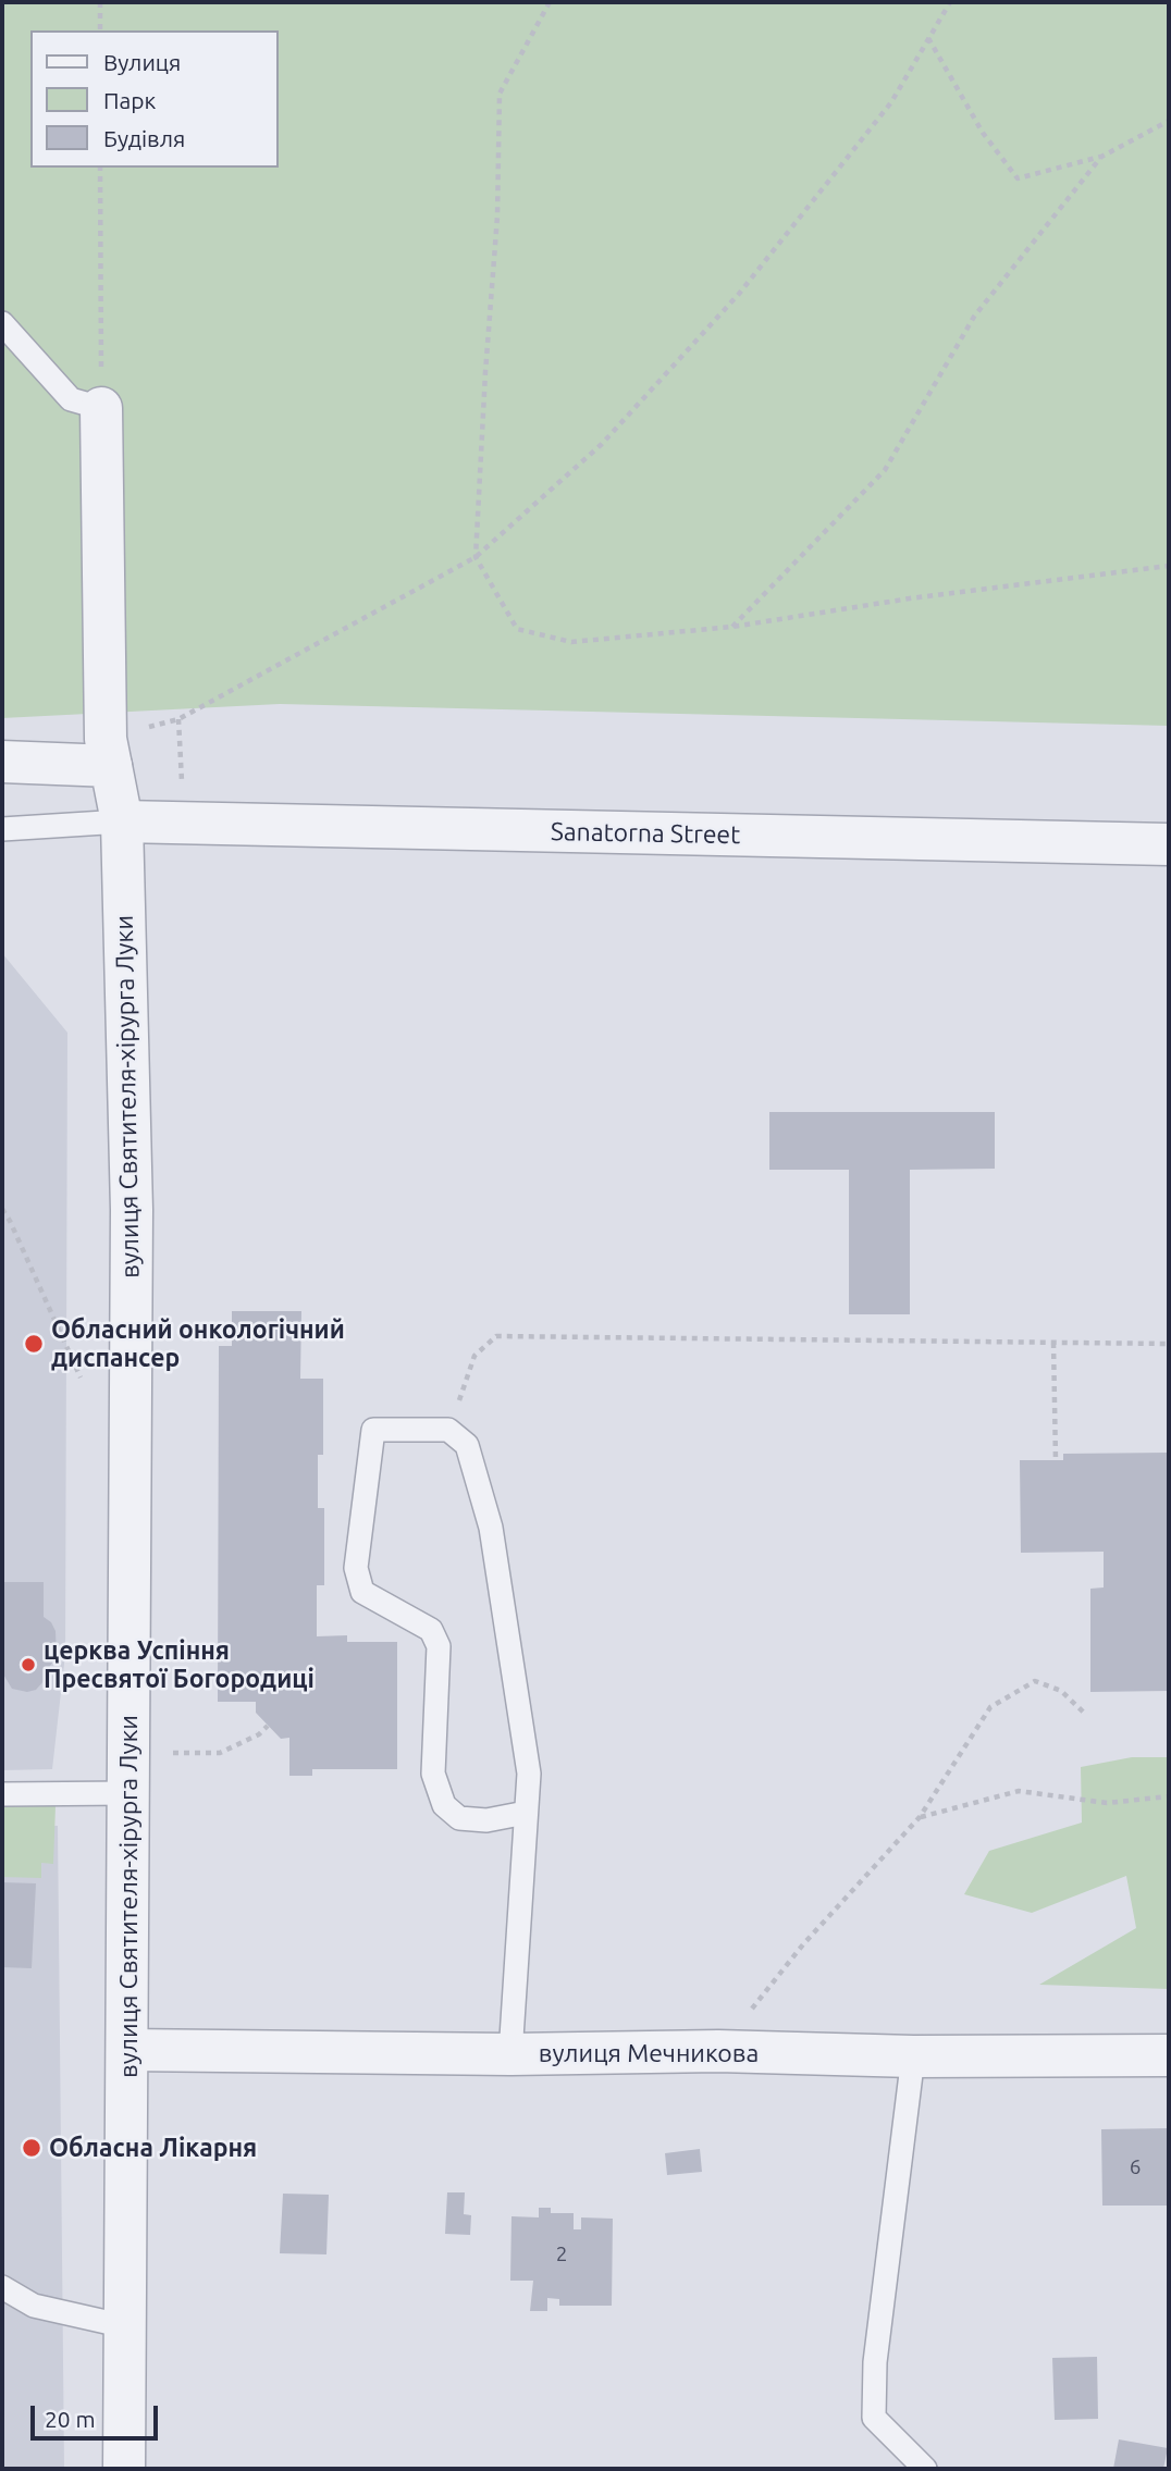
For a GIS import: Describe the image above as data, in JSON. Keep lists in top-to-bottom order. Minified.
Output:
{"streets":{"street":["Sanatorna Street","вулиця Святителя-хірурга Луки","вулиця Мечникова"]},"crossings":[["Sanatorna Street","вулиця Святителя-хірурга Луки"],["вулиця Святителя-хірурга Луки","вулиця Мечникова"]],"places":["Обласний онкологічний диспансер","церква Успіння Пресвятої Богородиці","Обласна Лікарня"],"house_numbers":["6","2"],"legend":["Вулиця","Парк","Будівля"],"scale_bar":"20 m"}
